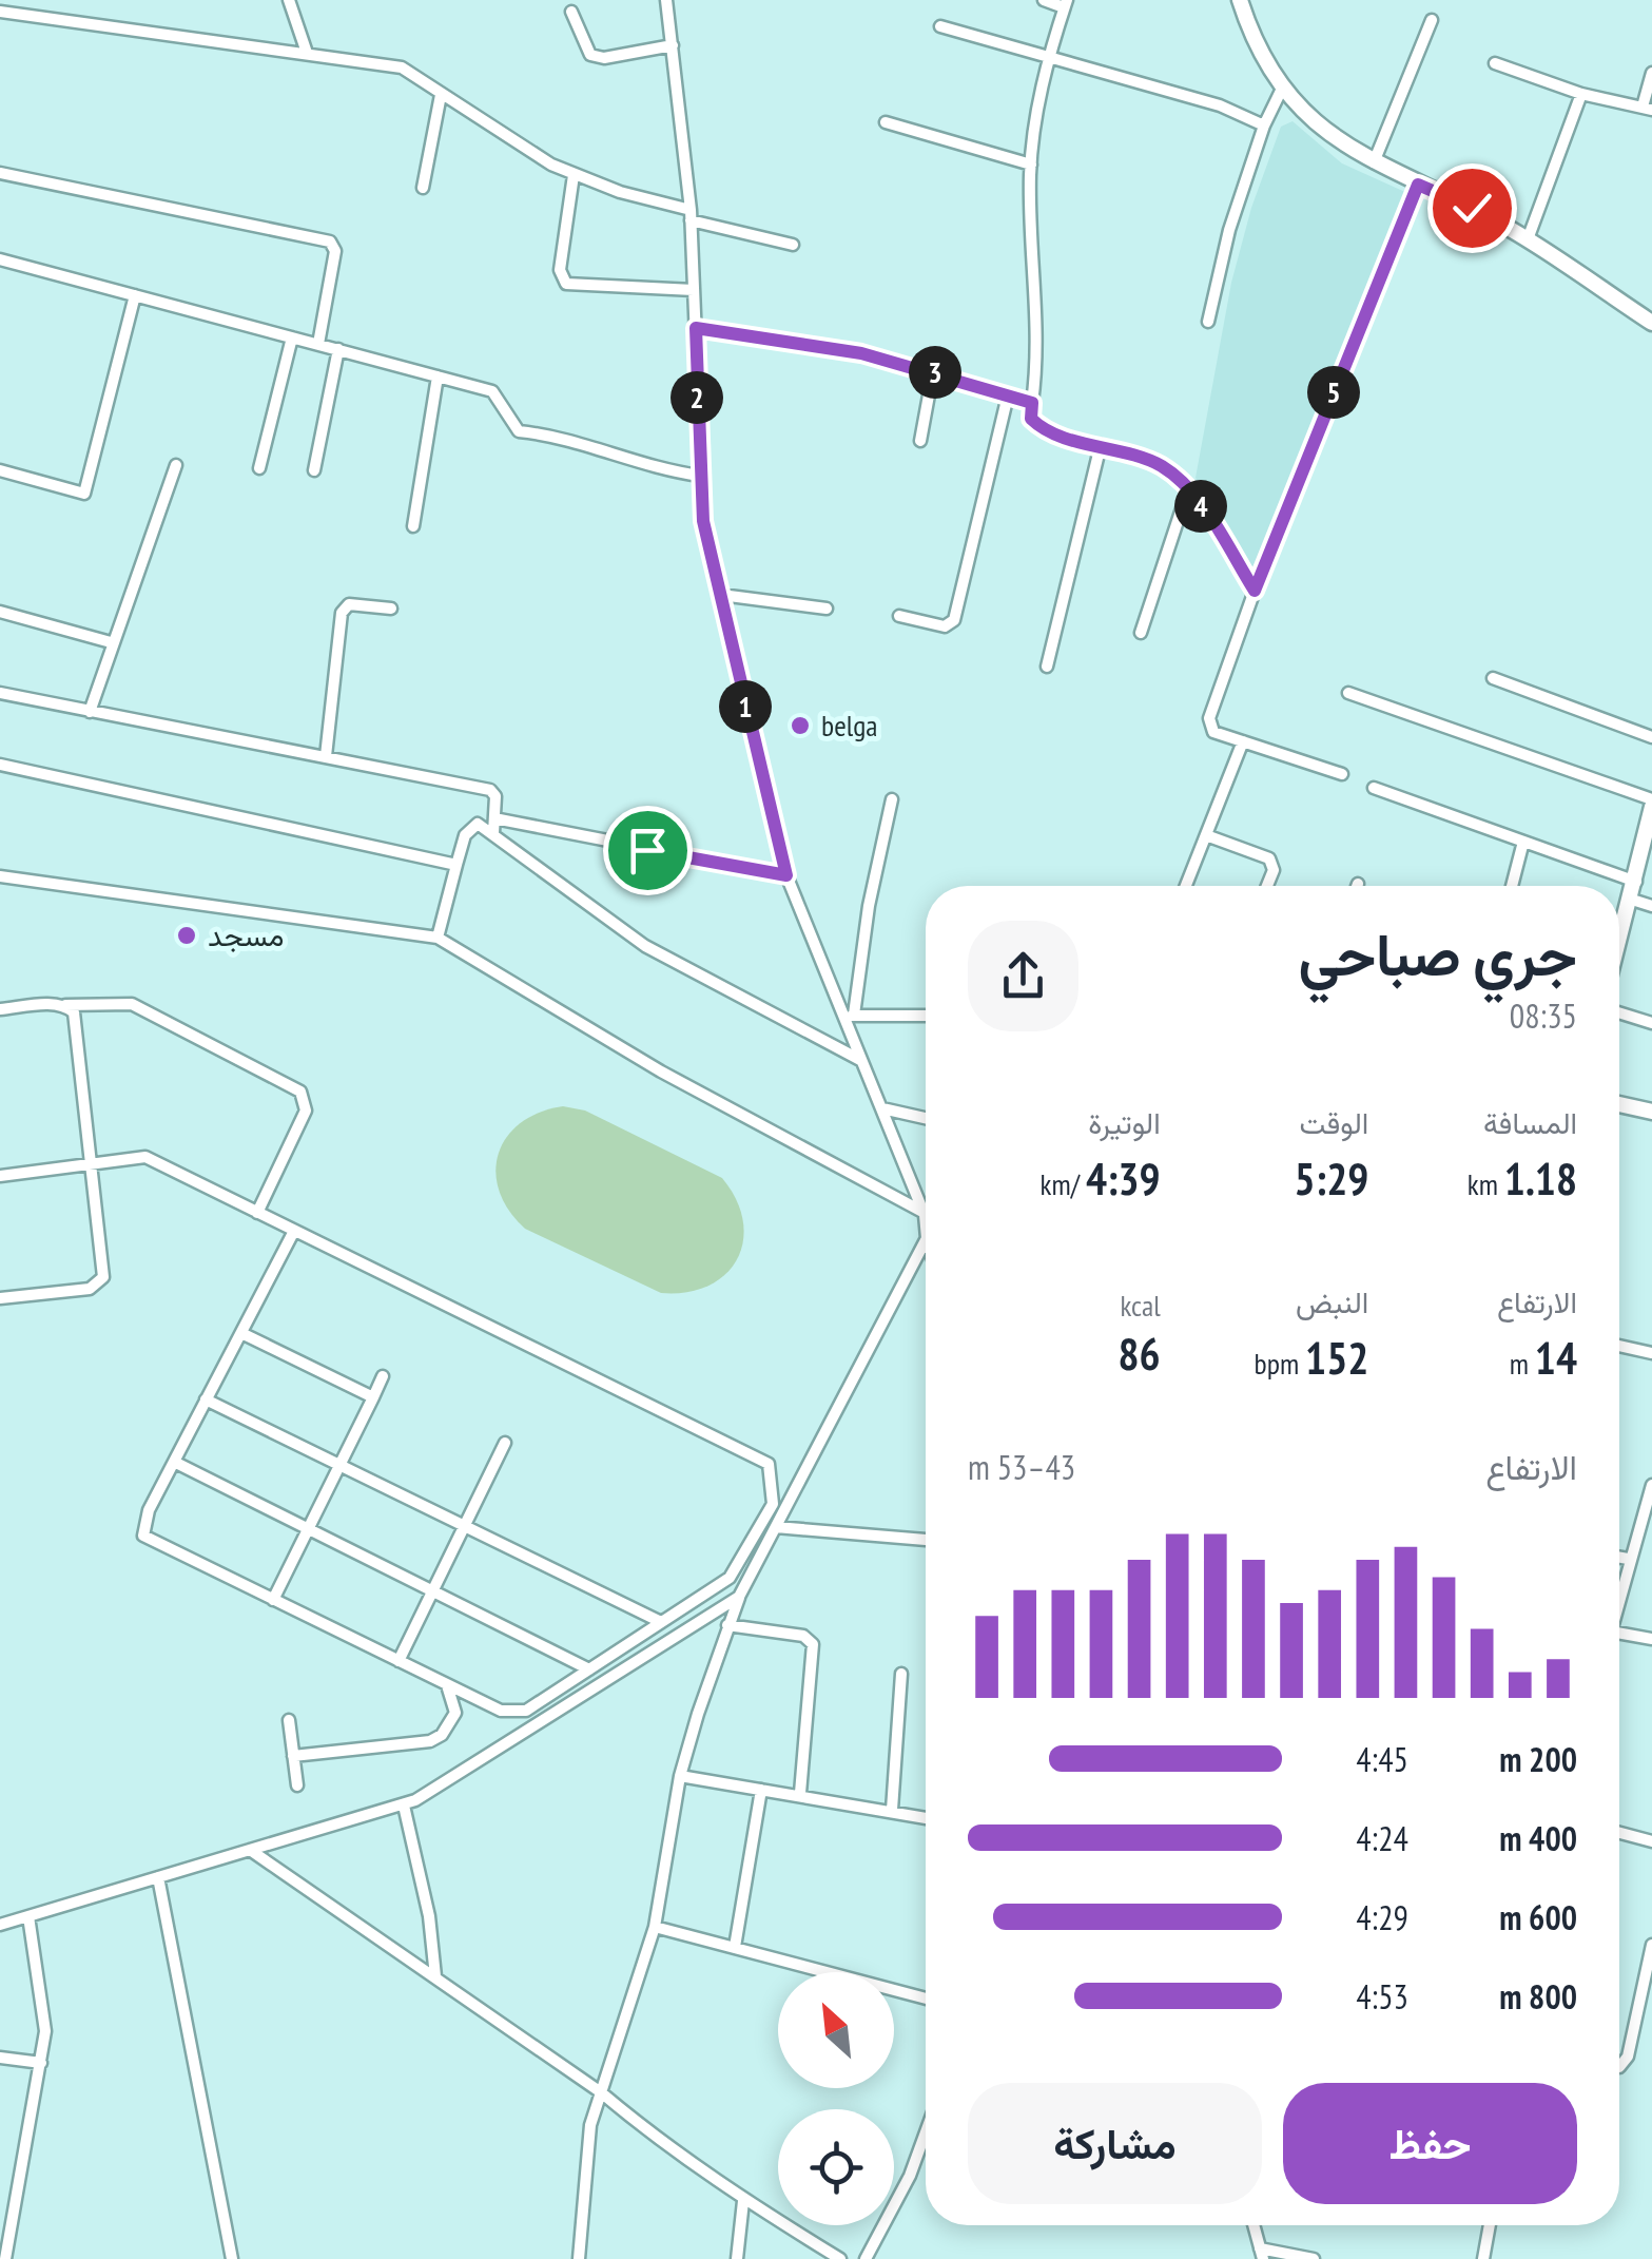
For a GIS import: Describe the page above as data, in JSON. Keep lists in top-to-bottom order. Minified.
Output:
{"places":["belga","مسجد"],"north":"top left","page":{"pins":["3","5","2","4","1"],"heading":["جري صباحي","08:35"],"stats":[["المسافة","1.18 km"],["الوقت","5:29"],["الوتيرة","4:39 /km"],["الارتفاع","14 m"],["النبض","152 bpm"],["kcal","86"]],"chart":["الارتفاع","43–53 m"],"list":[{"name":"200 m","note":"4:45"},{"name":"400 m","note":"4:24"},{"name":"600 m","note":"4:29"},{"name":"800 m","note":"4:53"}],"buttons":["حفظ","مشاركة"]}}
